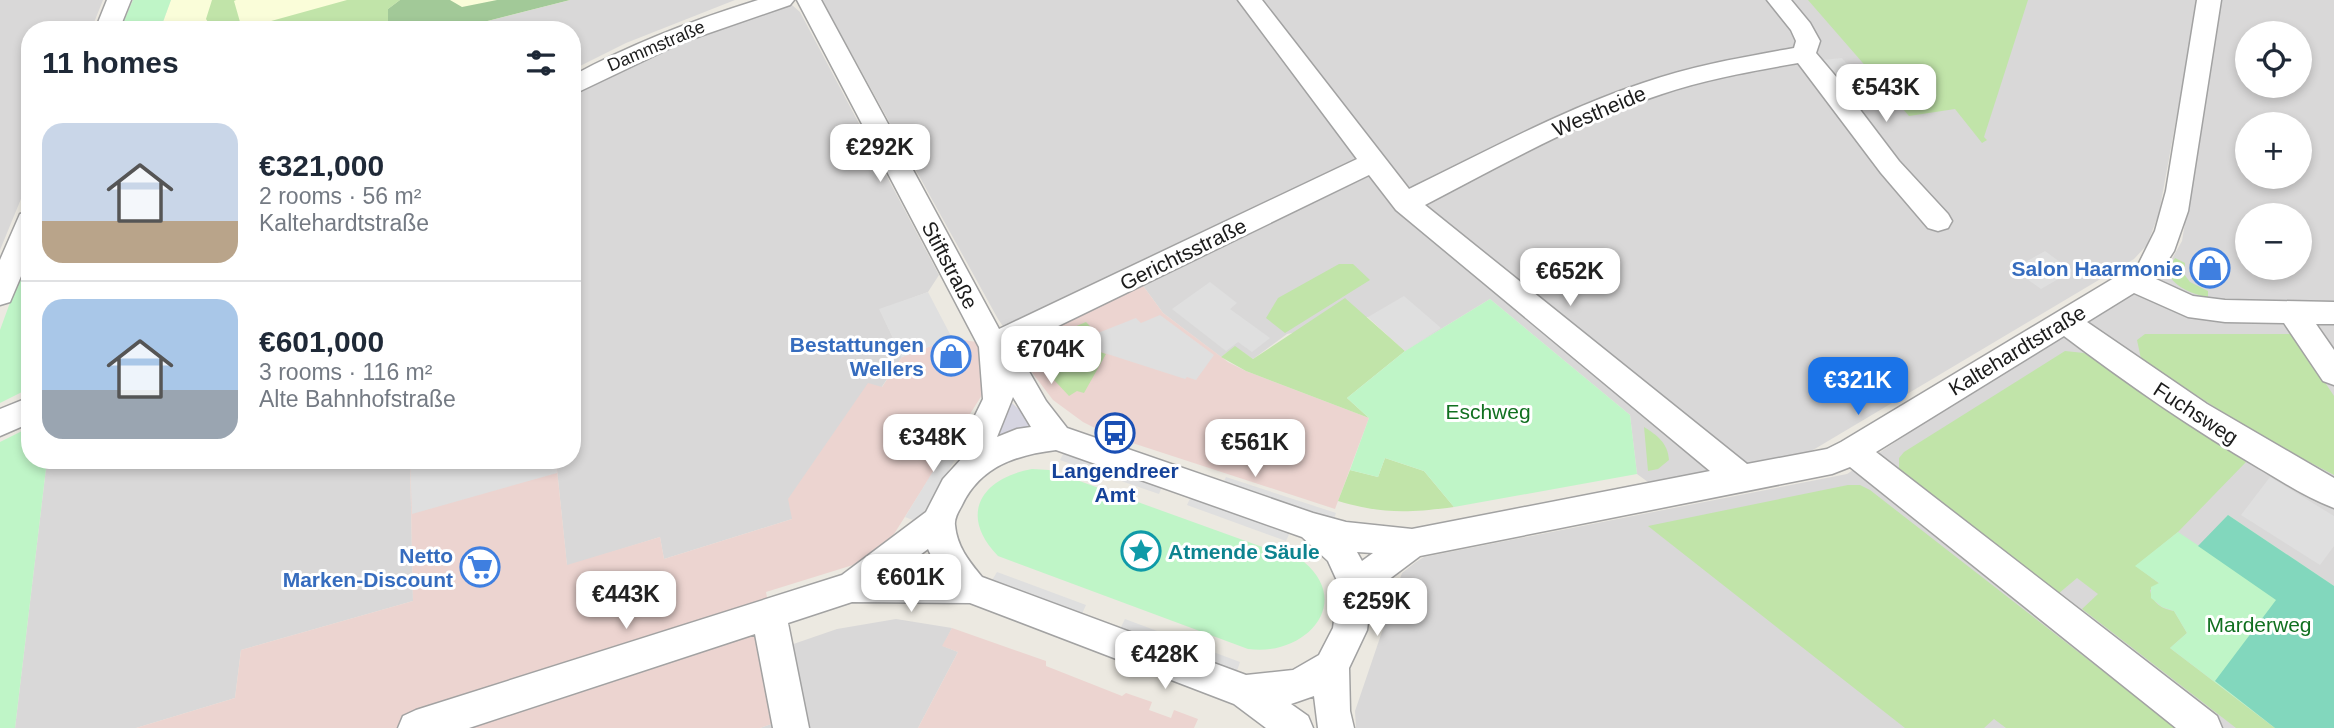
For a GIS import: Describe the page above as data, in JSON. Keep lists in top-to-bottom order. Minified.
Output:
{"streets":{"street":["Dammstraße","Westheide","Gerichtsstraße","Stiftstraße","Kaltehardtstraße","Fuchsweg"]},"crossings":[["Gerichtsstraße","Stiftstraße"],["Stiftstraße","Kaltehardtstraße"],["Kaltehardtstraße","Fuchsweg"]],"parks":["Eschweg","Marderweg"],"places":{"shop":["Salon Haarmonie","Bestattungen Wellers"],"bus stop":["Langendreer Amt"],"place":["Atmende Säule"],"supermarket":["Netto Marken-Discount"]},"page":{"map_buttons":["+","−"],"heading":"11 homes","price":["€543K","€292K","€652K","€704K","€321K","€348K","€561K","€601K","€443K","€259K","€428K"],"list":[{"name":"€321,000","note":"2 rooms · 56 m² · Kaltehardtstraße"},{"name":"€601,000","note":"3 rooms · 116 m² · Alte Bahnhofstraße"}]}}
